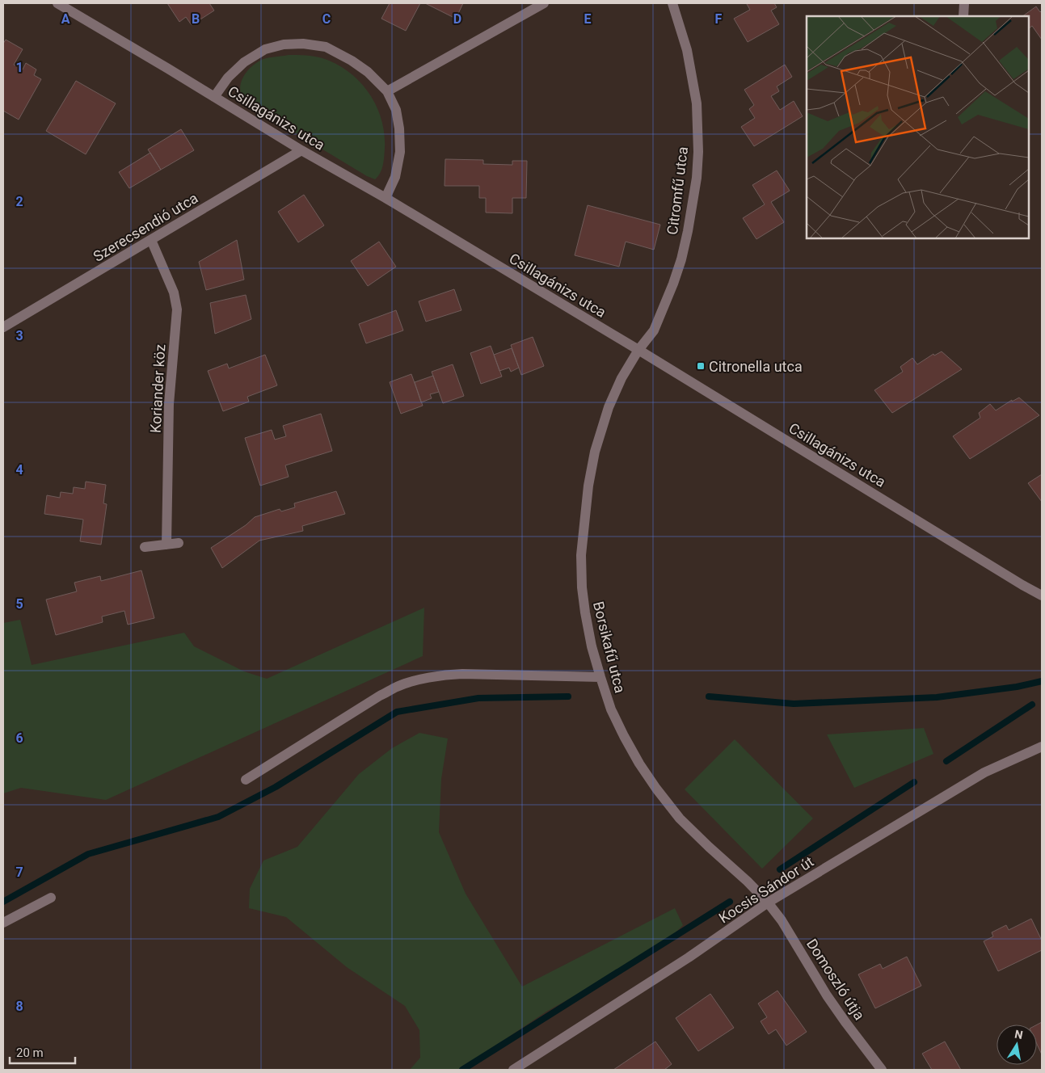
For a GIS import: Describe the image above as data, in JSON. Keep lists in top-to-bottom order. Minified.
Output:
{"streets":{"street":["Csillagánizs utca","Citromfű utca","Szerecsendió utca","Koriander köz","Borsikafű utca","Kocsis Sándor út","Domoszló útja"]},"crossings":[["Csillagánizs utca","Citromfű utca"],["Csillagánizs utca","Szerecsendió utca"],["Csillagánizs utca","Borsikafű utca"],["Citromfű utca","Borsikafű utca"],["Szerecsendió utca","Koriander köz"],["Borsikafű utca","Kocsis Sándor út"],["Borsikafű utca","Domoszló útja"],["Kocsis Sándor út","Domoszló útja"]],"places":{"transit":["Citronella utca"]},"scale_bar":"20 m","north":"top","grid":{"columns":["A","B","C","D","E","F"],"rows":["1","2","3","4","5","6","7","8"]}}
